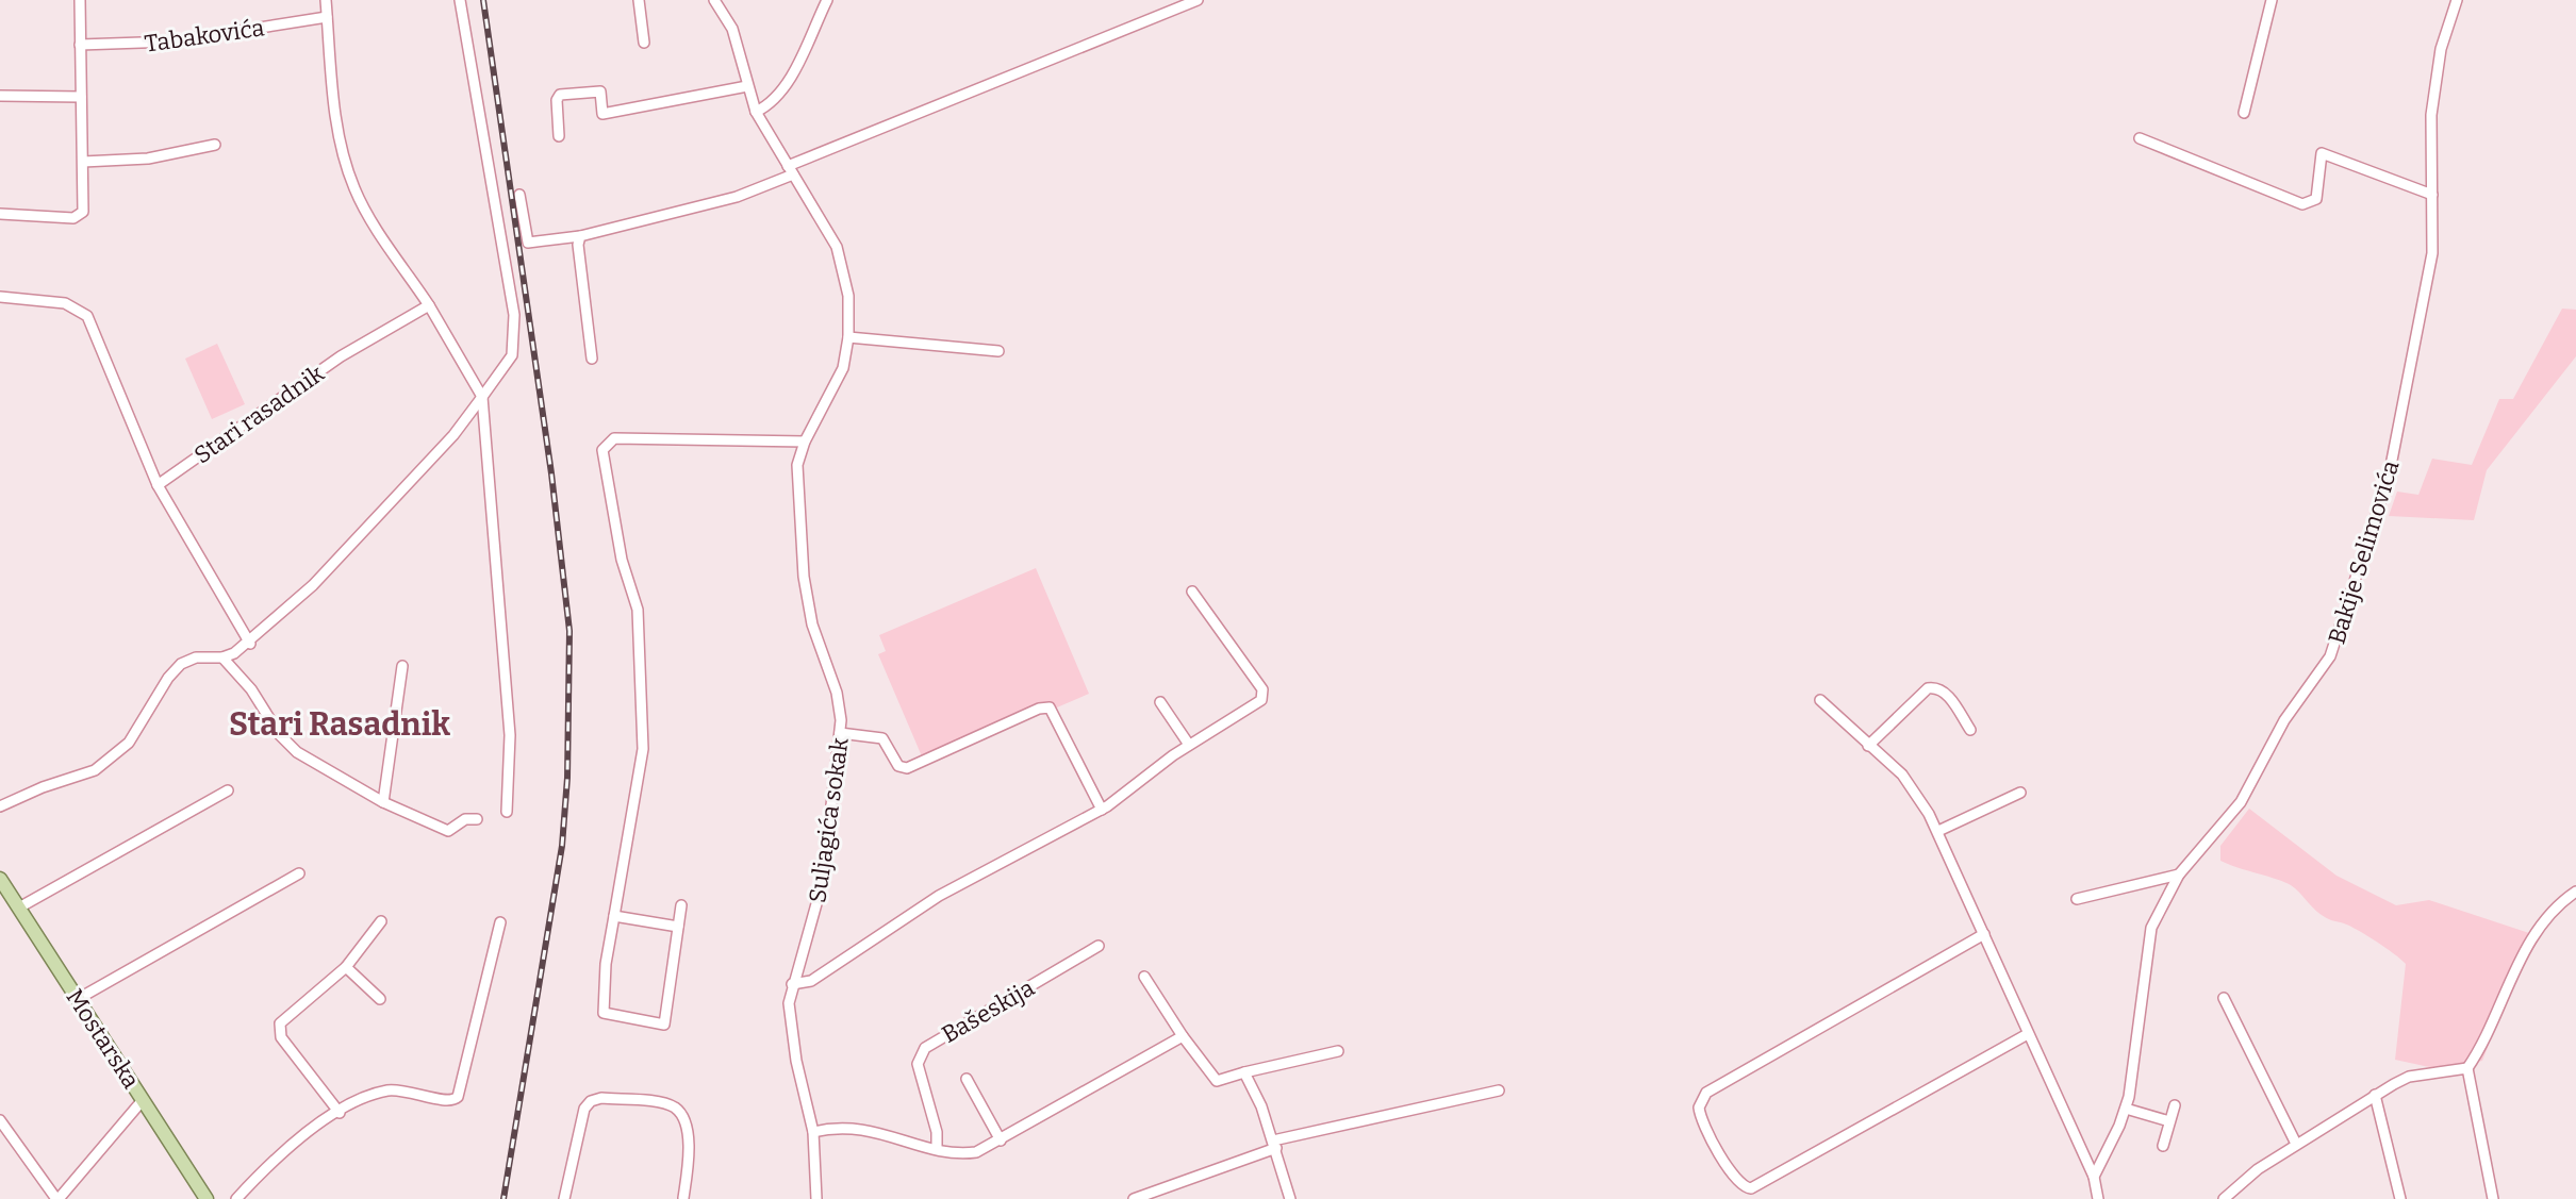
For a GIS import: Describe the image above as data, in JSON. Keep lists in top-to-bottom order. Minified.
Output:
{"streets":{"main road":["Mostarska"],"street":["Tabakovića","Stari rasadnik","Bakije Selimovića","Suljagića sokak","Bašeskija"]},"districts":["Stari Rasadnik"]}
